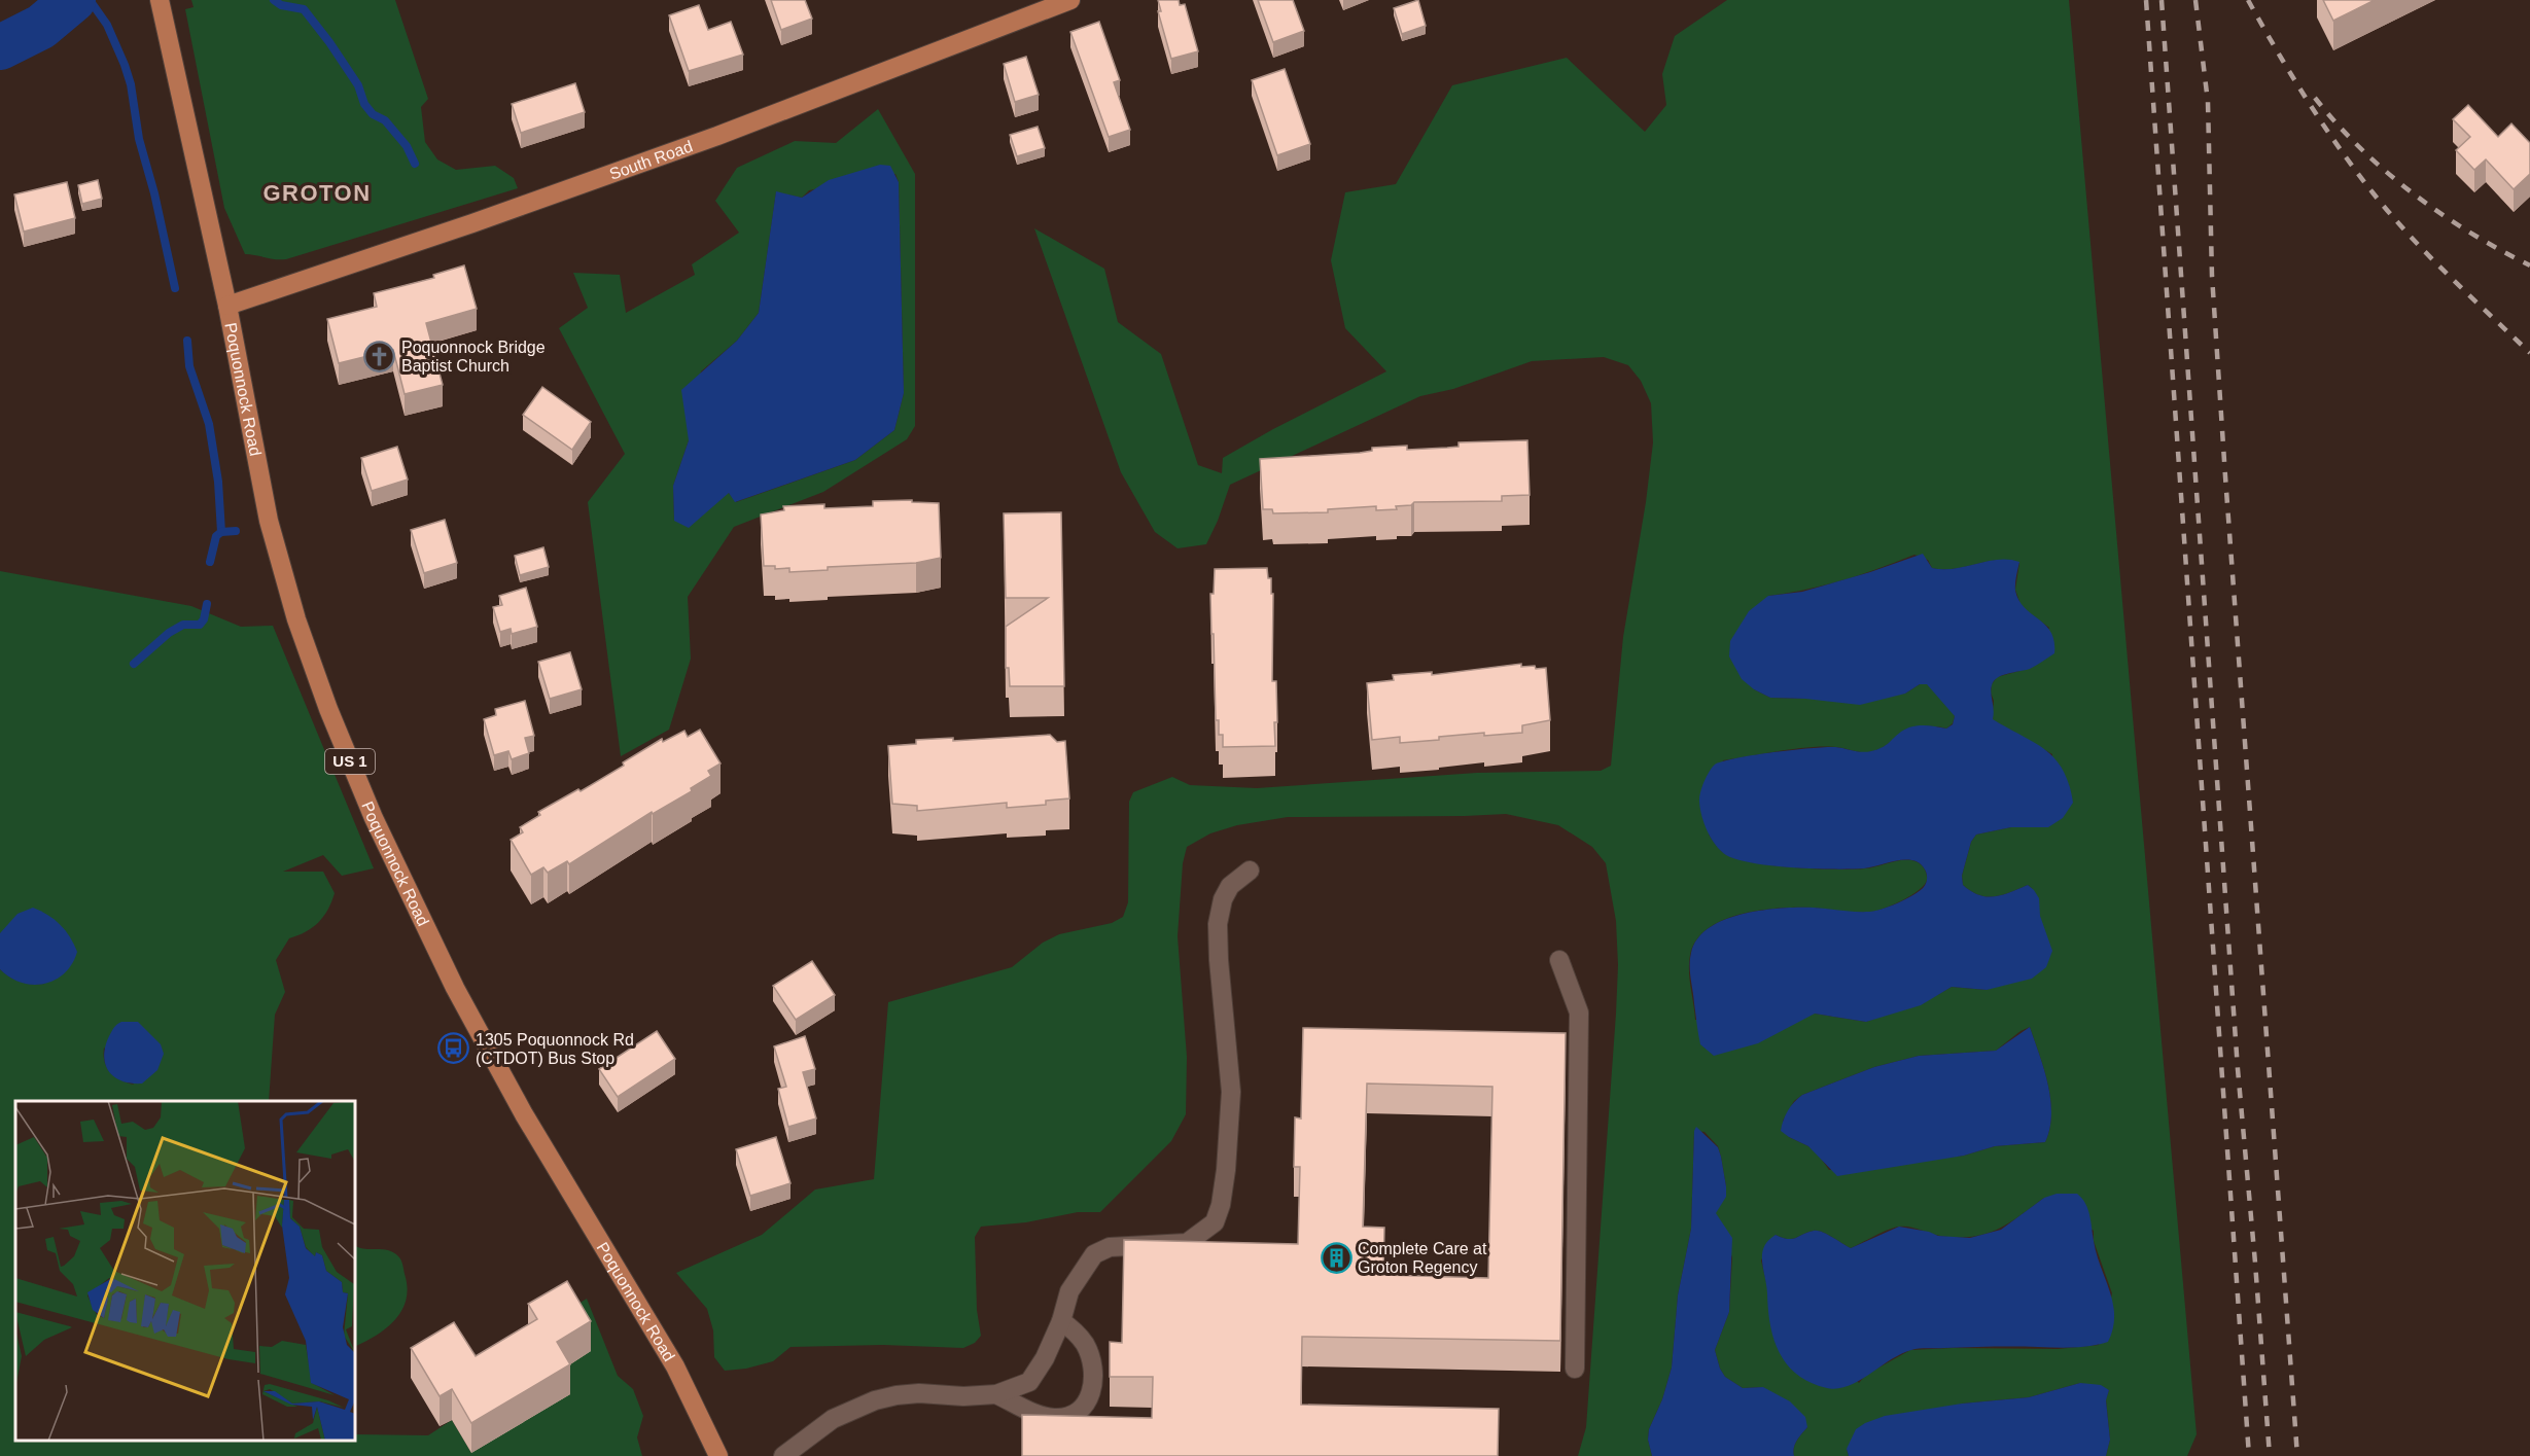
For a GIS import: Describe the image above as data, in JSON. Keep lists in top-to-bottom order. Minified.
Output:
{"streets":{"main road":["South Road","Poquonnock Road","US 1"]},"crossings":[["South Road","Poquonnock Road"]],"districts":["GROTON"],"places":{"church":["Poquonnock Bridge Baptist Church"],"bus stop":["1305 Poquonnock Rd (CTDOT) Bus Stop"],"building":["Complete Care at Groton Regency"]}}
